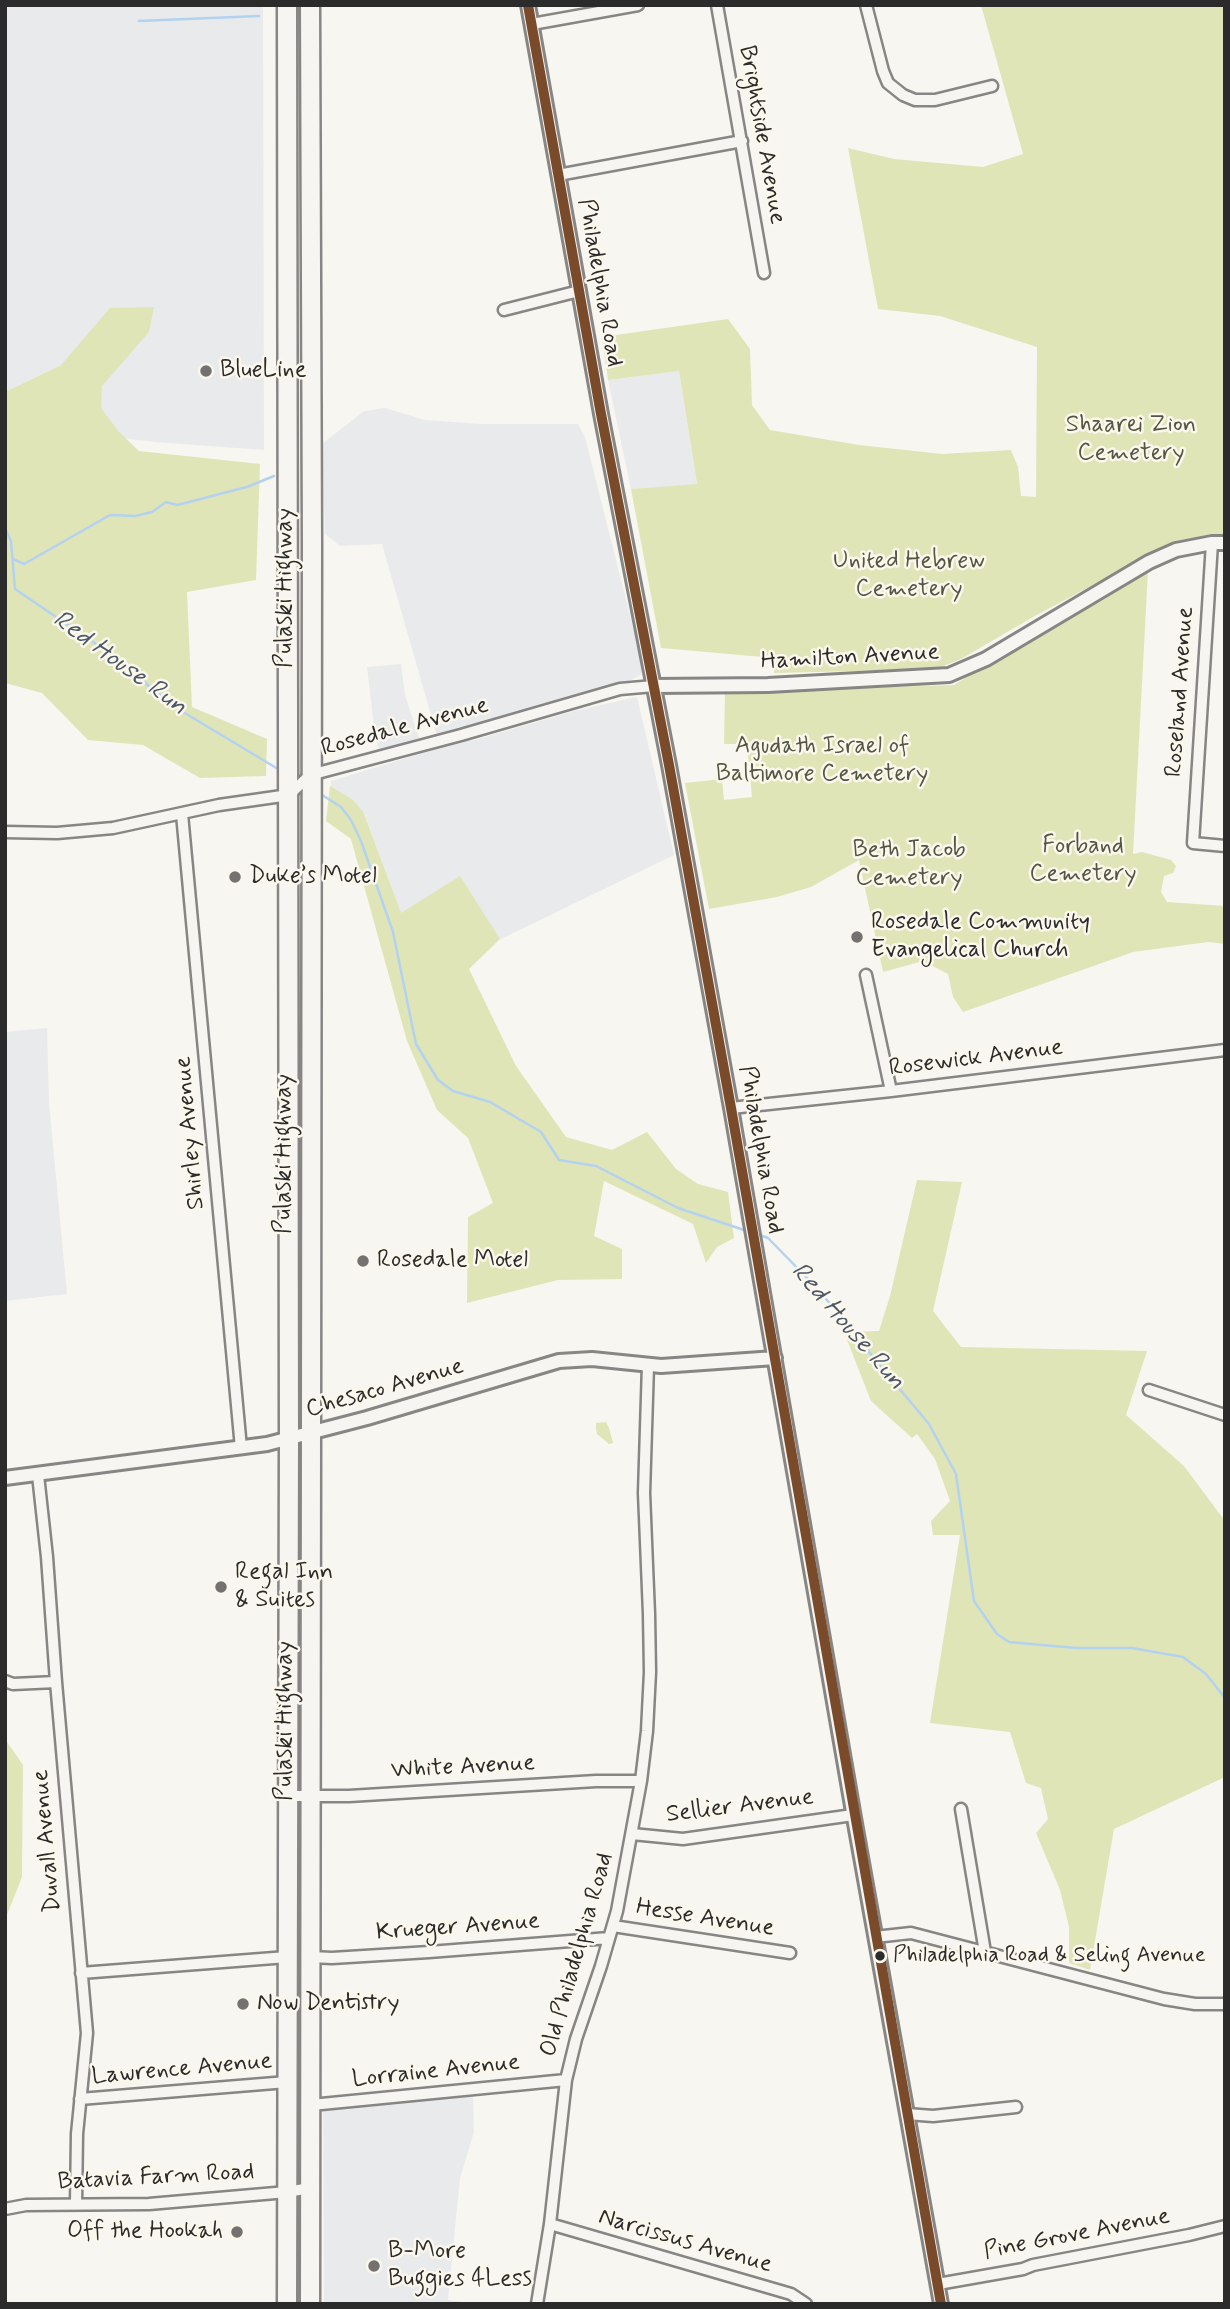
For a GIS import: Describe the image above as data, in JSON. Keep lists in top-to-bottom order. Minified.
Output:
{"streets":{"highway":["Pulaski Highway"],"main road":["Philadelphia Road","Hamilton Avenue","Chesaco Avenue"],"street":["Brightside Avenue","Roseland Avenue","Rosedale Avenue","Rosewick Avenue","Shirley Avenue","White Avenue","Sellier Avenue","Duvall Avenue","Hesse Avenue","Krueger Avenue","Old Philadelphia Road","Lawrence Avenue","Lorraine Avenue","Batavia Farm Road","Pine Grove Avenue","Narcissus Avenue"]},"crossings":[["Philadelphia Road","Hamilton Avenue"],["Philadelphia Road","Rosedale Avenue"],["Philadelphia Road","Rosewick Avenue"],["Philadelphia Road","Chesaco Avenue"],["Philadelphia Road","Sellier Avenue"],["Philadelphia Road","Pine Grove Avenue"],["Pulaski Highway","Rosedale Avenue"],["Pulaski Highway","Chesaco Avenue"],["Pulaski Highway","White Avenue"],["Pulaski Highway","Krueger Avenue"],["Pulaski Highway","Lawrence Avenue"],["Pulaski Highway","Lorraine Avenue"],["Pulaski Highway","Batavia Farm Road"],["Hamilton Avenue","Roseland Avenue"],["Hamilton Avenue","Rosedale Avenue"],["Shirley Avenue","Chesaco Avenue"],["Chesaco Avenue","Duvall Avenue"],["Chesaco Avenue","Old Philadelphia Road"],["White Avenue","Old Philadelphia Road"],["Sellier Avenue","Old Philadelphia Road"],["Duvall Avenue","Lawrence Avenue"],["Duvall Avenue","Batavia Farm Road"],["Hesse Avenue","Old Philadelphia Road"],["Krueger Avenue","Old Philadelphia Road"],["Old Philadelphia Road","Lorraine Avenue"],["Old Philadelphia Road","Narcissus Avenue"]],"water":["Red House Run"],"parks":["Shaarei Zion Cemetery","United Hebrew Cemetery","Agudath Israel of Baltimore Cemetery","Forband Cemetery","Beth Jacob Cemetery"],"places":["BlueLine","Duke’s Motel","Rosedale Community Evangelical Church","Rosedale Motel","Regal Inn & Suites","Philadelphia Road & Seling Avenue","Now Dentistry","Off the Hookah","B-More Buggies 4Less"]}
